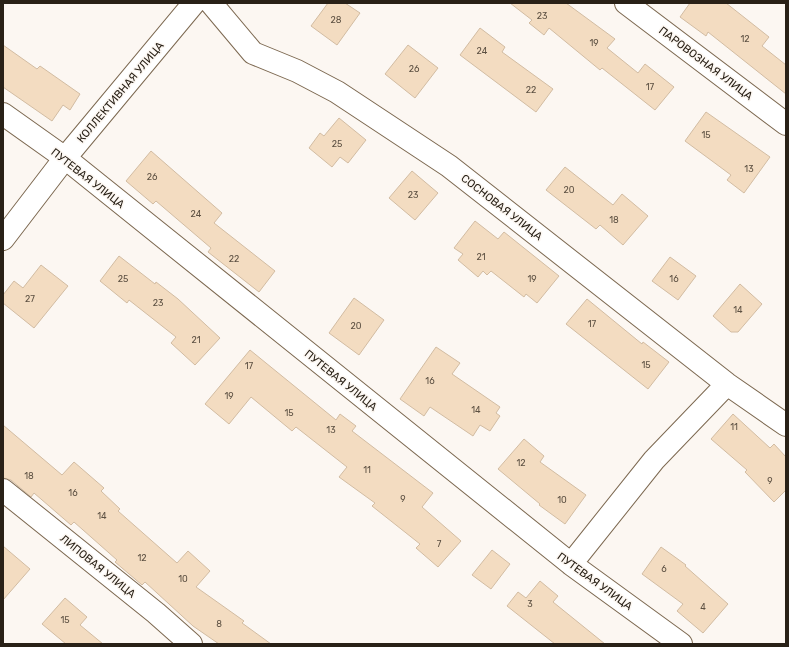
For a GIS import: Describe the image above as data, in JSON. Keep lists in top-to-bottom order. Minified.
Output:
{"streets":{"street":["ПАРОВОЗНАЯ УЛИЦА","КОЛЛЕКТИВНАЯ УЛИЦА","ПУТЕВАЯ УЛИЦА","СОСНОВАЯ УЛИЦА","ЛИПОВАЯ УЛИЦА"]},"crossings":[["КОЛЛЕКТИВНАЯ УЛИЦА","ПУТЕВАЯ УЛИЦА"]],"house_numbers":["23","28","12","19","24","26","17","22","15","25","13","26","20","23","24","18","21","22","25","19","16","27","23","14","17","20","21","15","17","16","19","14","15","11","13","12","11","18","9","16","9","10","14","7","12","6","10","3","4","15","8"]}
